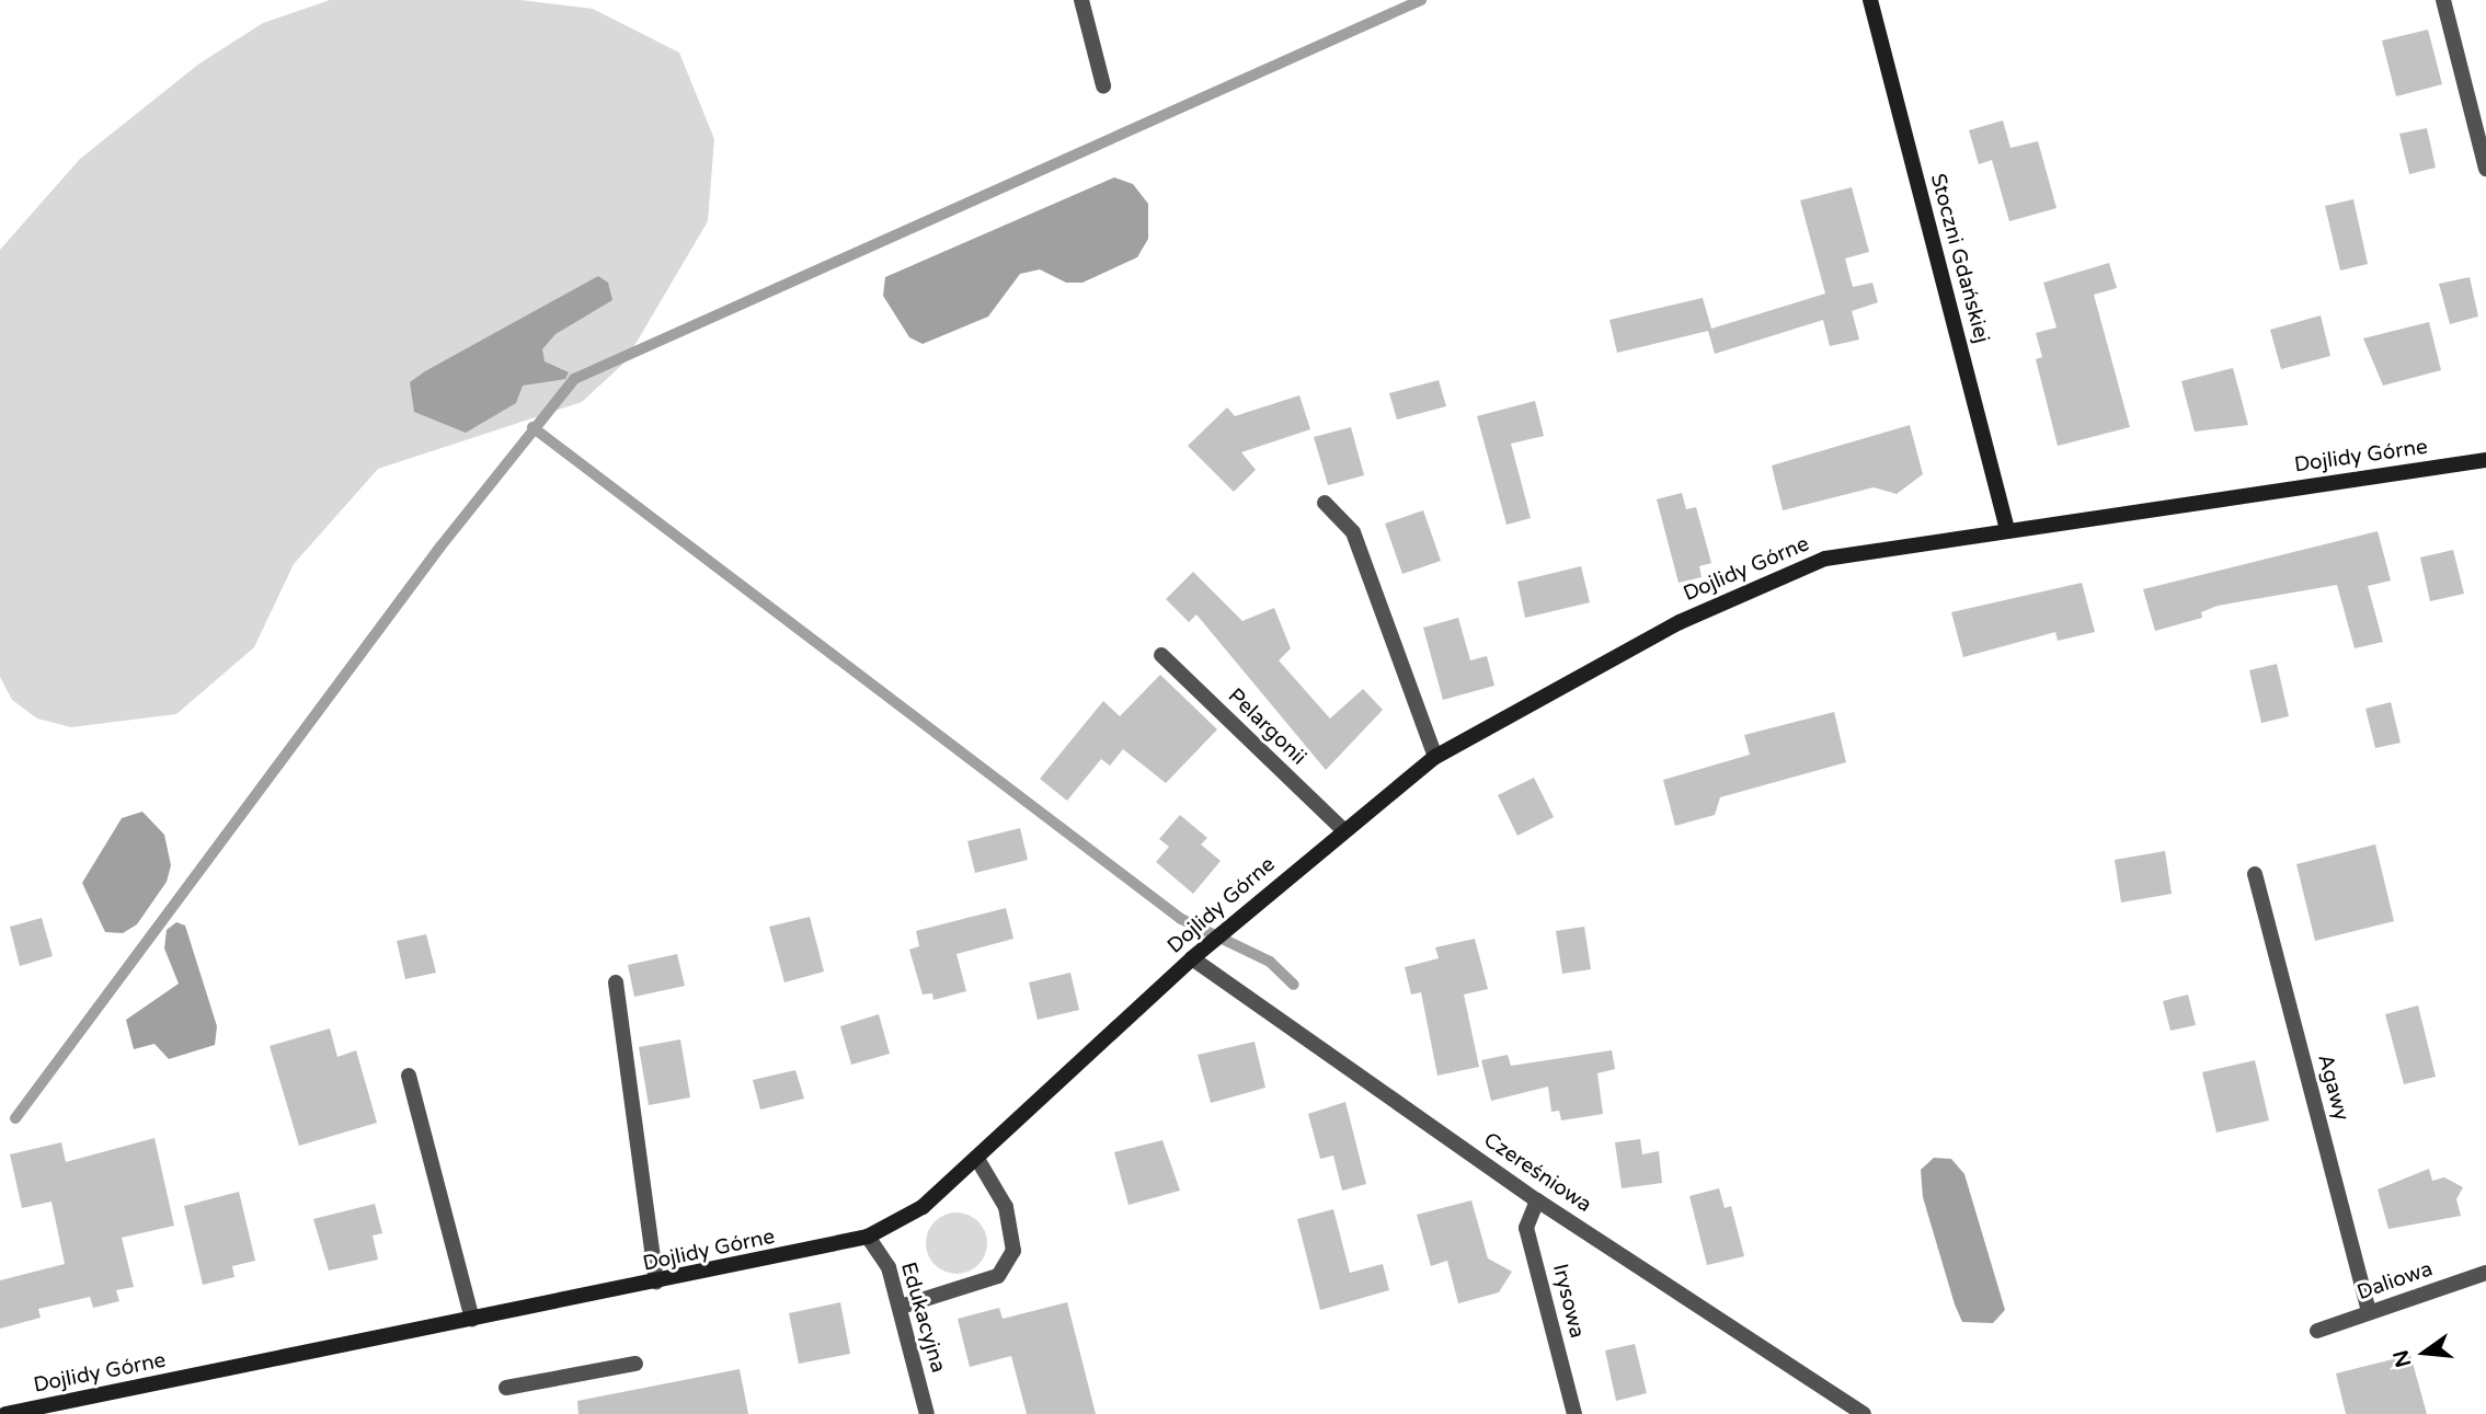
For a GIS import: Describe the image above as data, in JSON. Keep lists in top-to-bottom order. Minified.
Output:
{"streets":{"street":["Stoczni Gdańskiej","Dojlidy Górne","Pelargonii","Agawy","Czereśniowa","Daliowa","Irysowa","Edukacyjna"]},"crossings":[["Stoczni Gdańskiej","Dojlidy Górne"],["Dojlidy Górne","Pelargonii"],["Dojlidy Górne","Czereśniowa"],["Dojlidy Górne","Edukacyjna"],["Agawy","Daliowa"],["Czereśniowa","Irysowa"]],"north":"left"}
